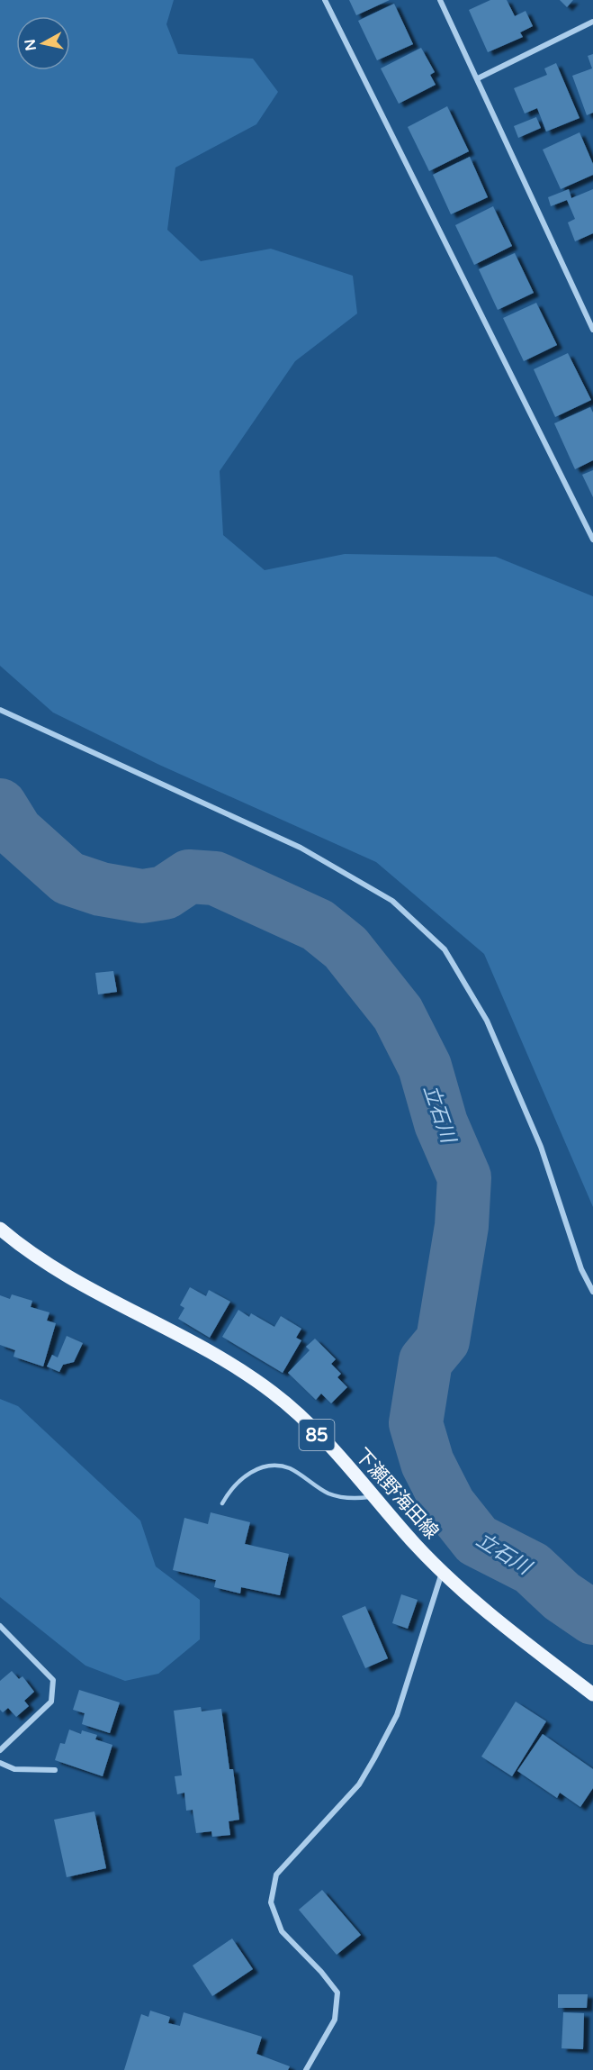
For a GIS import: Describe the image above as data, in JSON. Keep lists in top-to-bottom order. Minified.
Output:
{"streets":{"main road":["85","下瀬野海田線"]},"water":["立石川"],"north":"left"}
